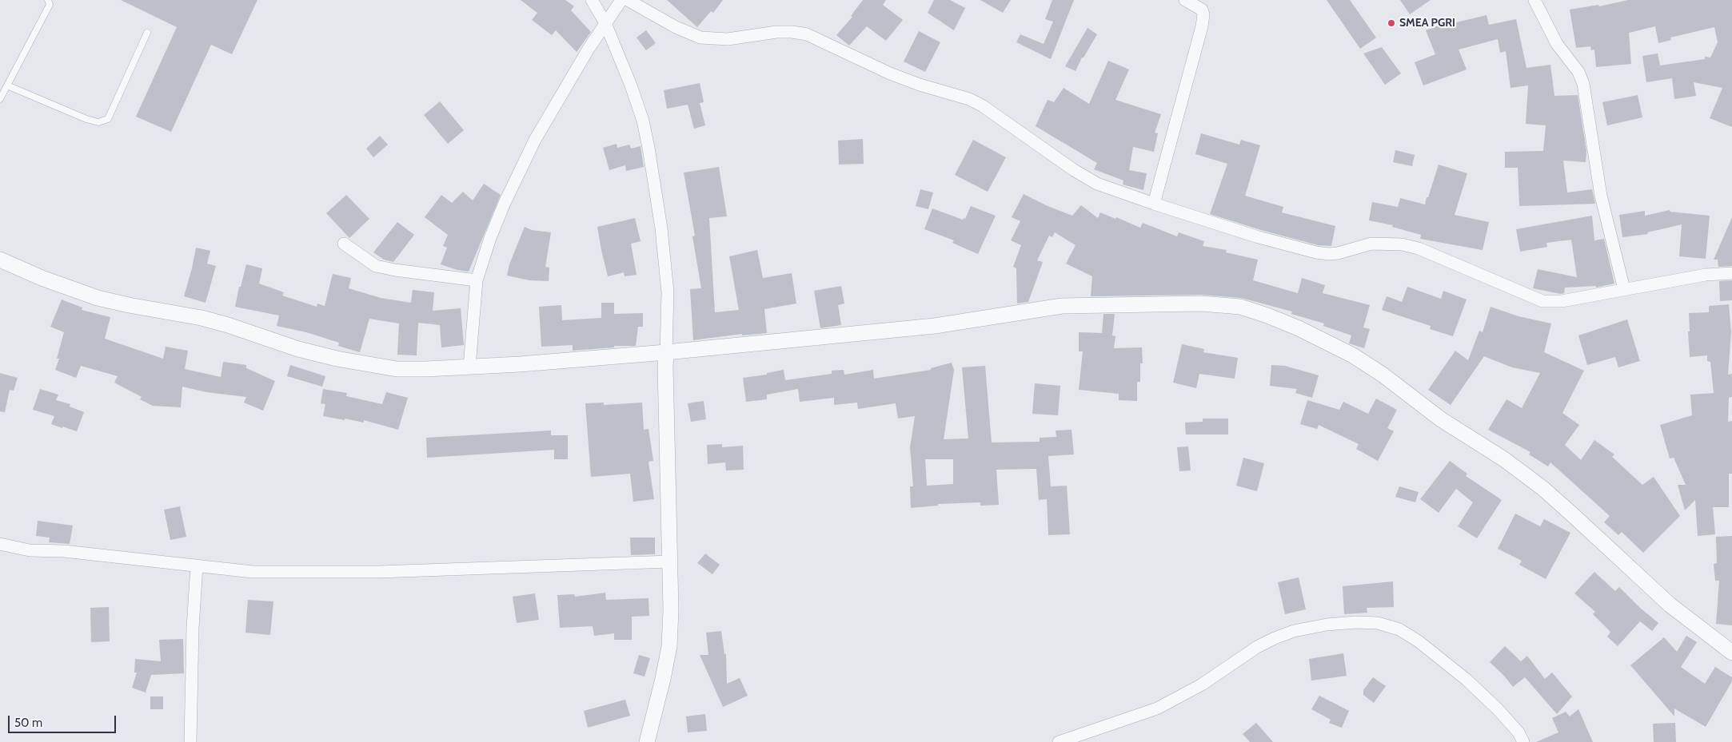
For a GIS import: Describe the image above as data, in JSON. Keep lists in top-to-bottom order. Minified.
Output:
{"places":["SMEA PGRI"],"scale_bar":"50 m"}
